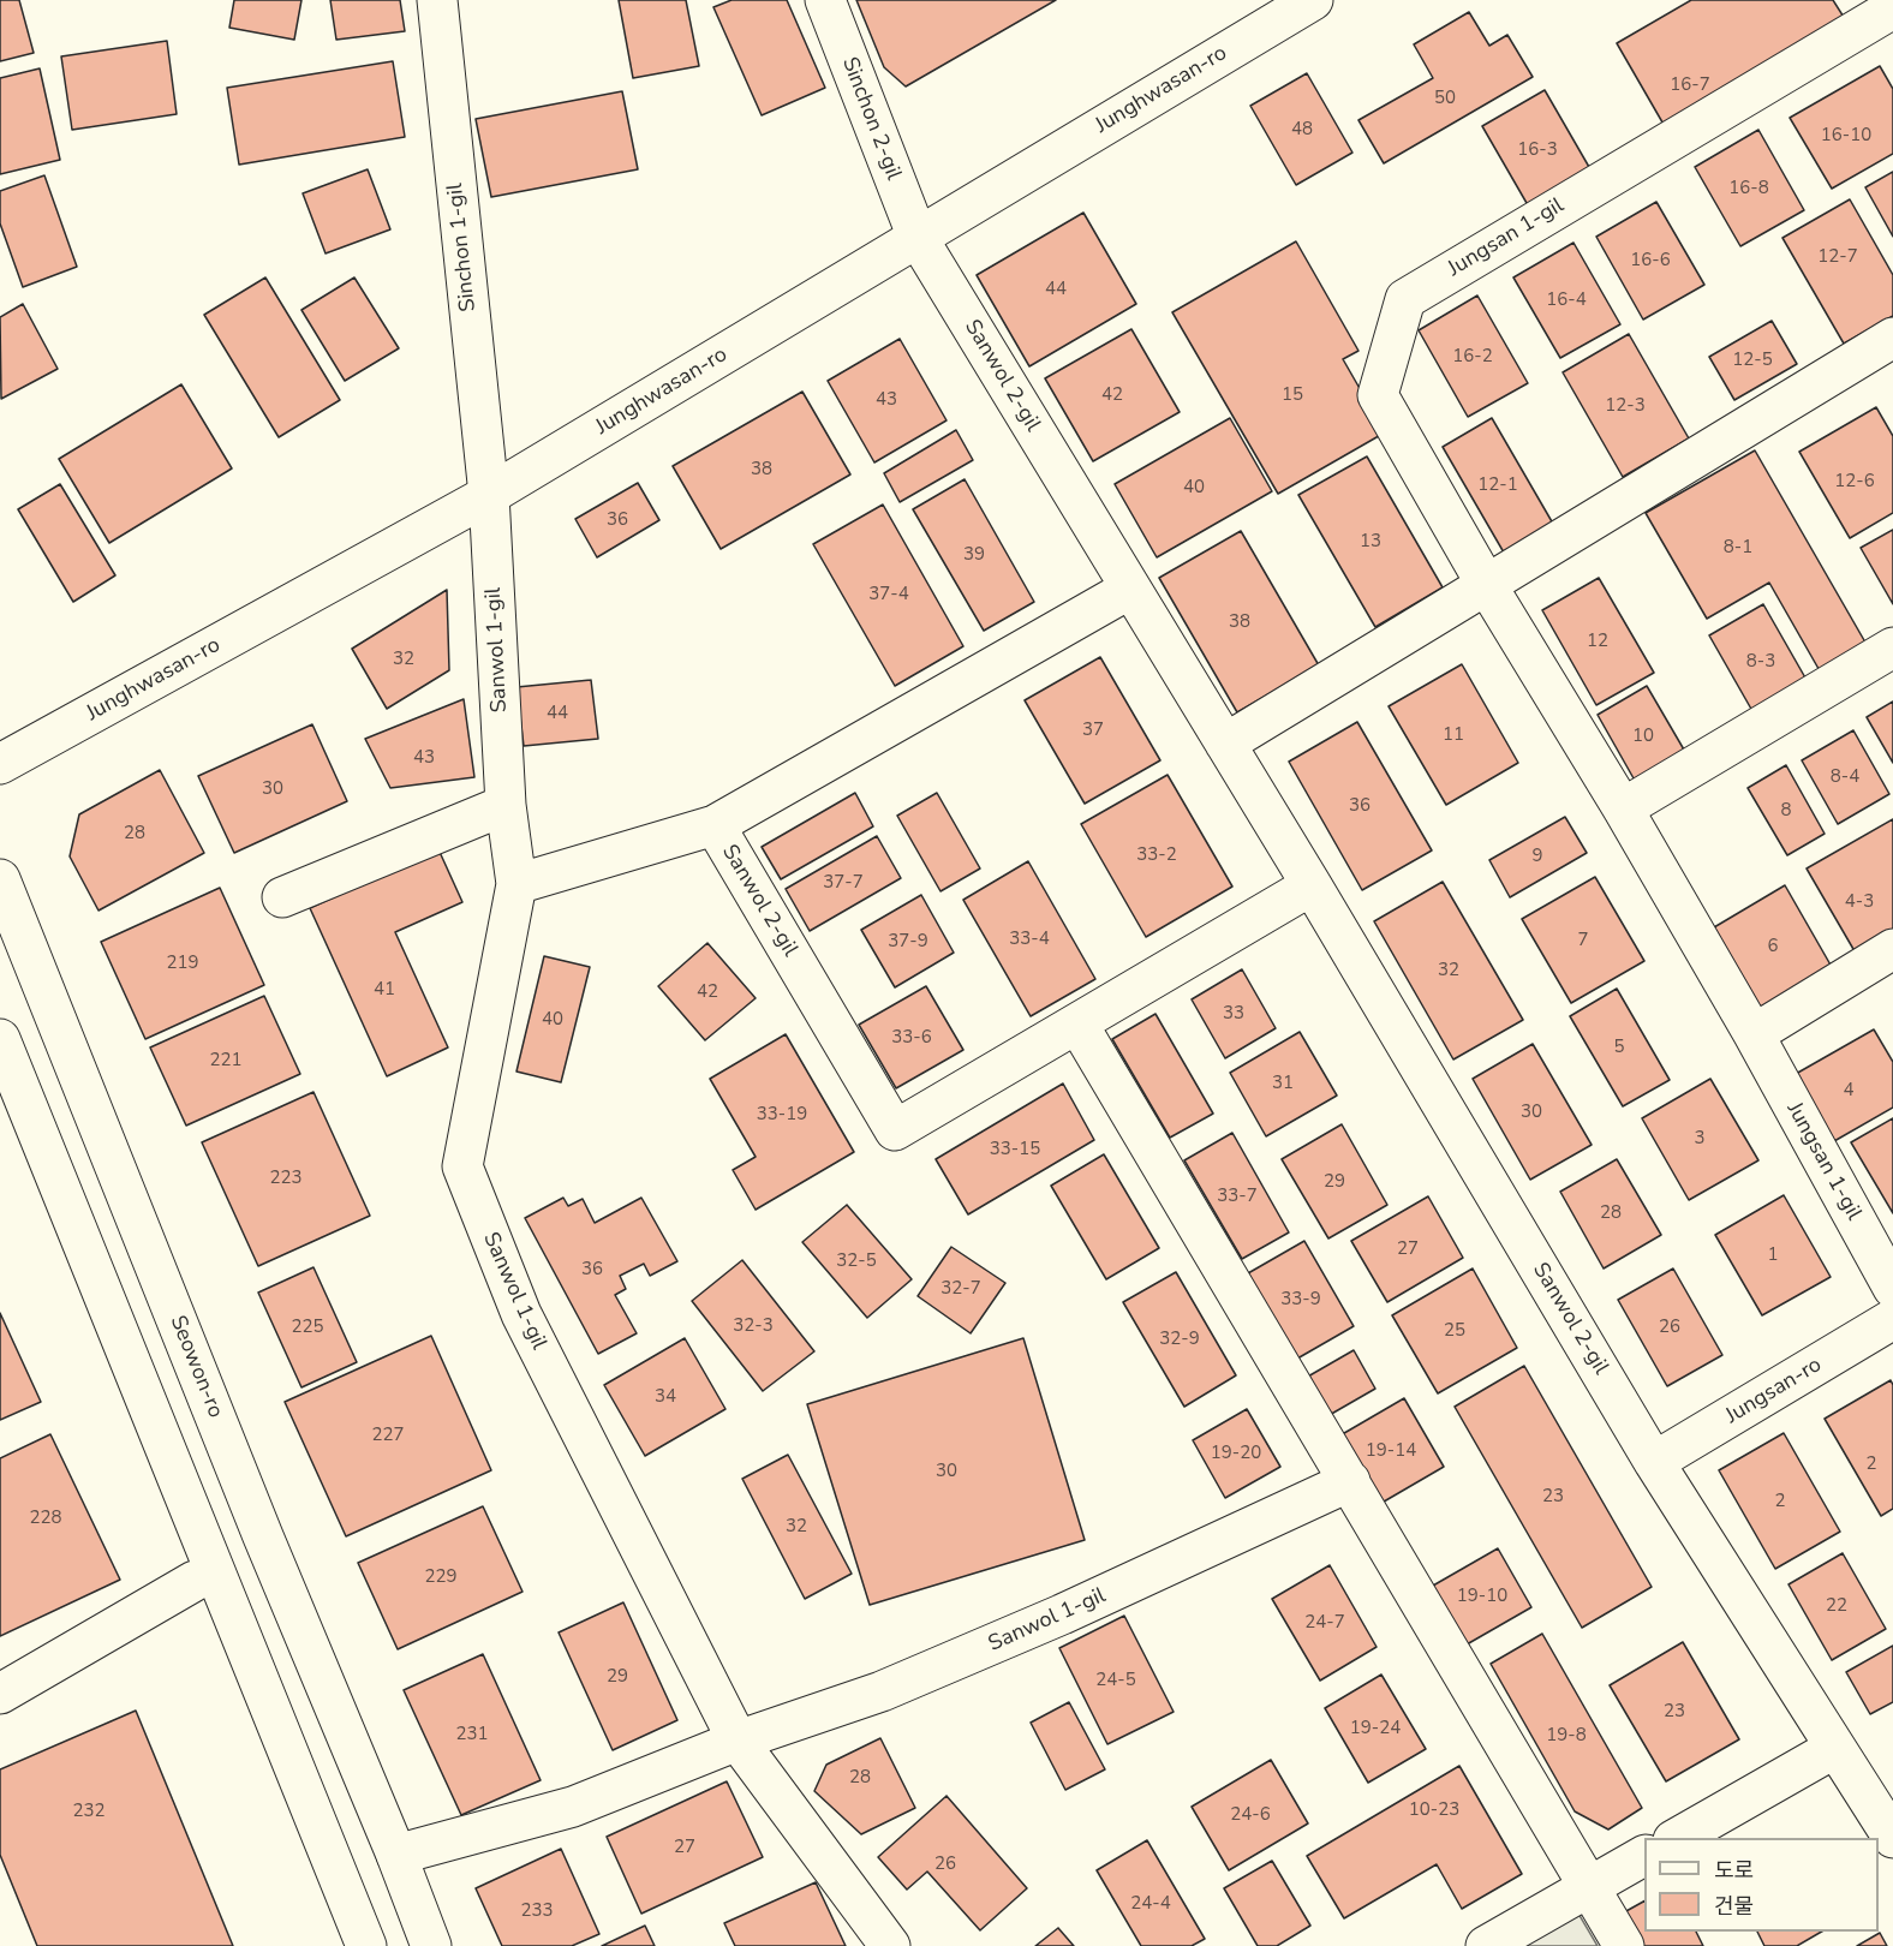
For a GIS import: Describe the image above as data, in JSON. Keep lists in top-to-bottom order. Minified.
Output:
{"streets":{"street":["Junghwasan-ro","Sinchon 2-gil","Jungsan 1-gil","Sinchon 1-gil","Sanwol 2-gil","Sanwol 1-gil","Seowon-ro","Jungsan-ro"]},"crossings":[["Junghwasan-ro","Sinchon 2-gil"],["Junghwasan-ro","Sinchon 1-gil"],["Junghwasan-ro","Sanwol 2-gil"],["Junghwasan-ro","Sanwol 1-gil"],["Sinchon 2-gil","Sanwol 2-gil"],["Sinchon 1-gil","Sanwol 1-gil"],["Sanwol 2-gil","Jungsan-ro"],["Sanwol 1-gil","Seowon-ro"]],"house_numbers":["16-7","50","48","16-10","16-3","16-8","12-7","16-6","44","16-4","16-2","12-5","42","15","43","12-3","38","12-6","12-1","40","36","13","8-1","39","37-4","38","12","32","8-3","44","37","11","10","43","8-4","30","36","8","28","33-2","9","37-7","4-3","33-4","7","37-9","6","219","32","41","42","33","40","33-6","5","221","31","4","30","33-19","3","33-15","223","29","33-7","28","27","1","32-5","36","32-7","33-9","32-3","225","26","25","32-9","34","227","19-14","19-20","2","30","23","2","228","32","229","19-10","22","24-7","29","24-5","23","19-24","231","19-8","28","10-23","232","24-6","27","26","24-4","233"],"legend":["도로","건물"]}
